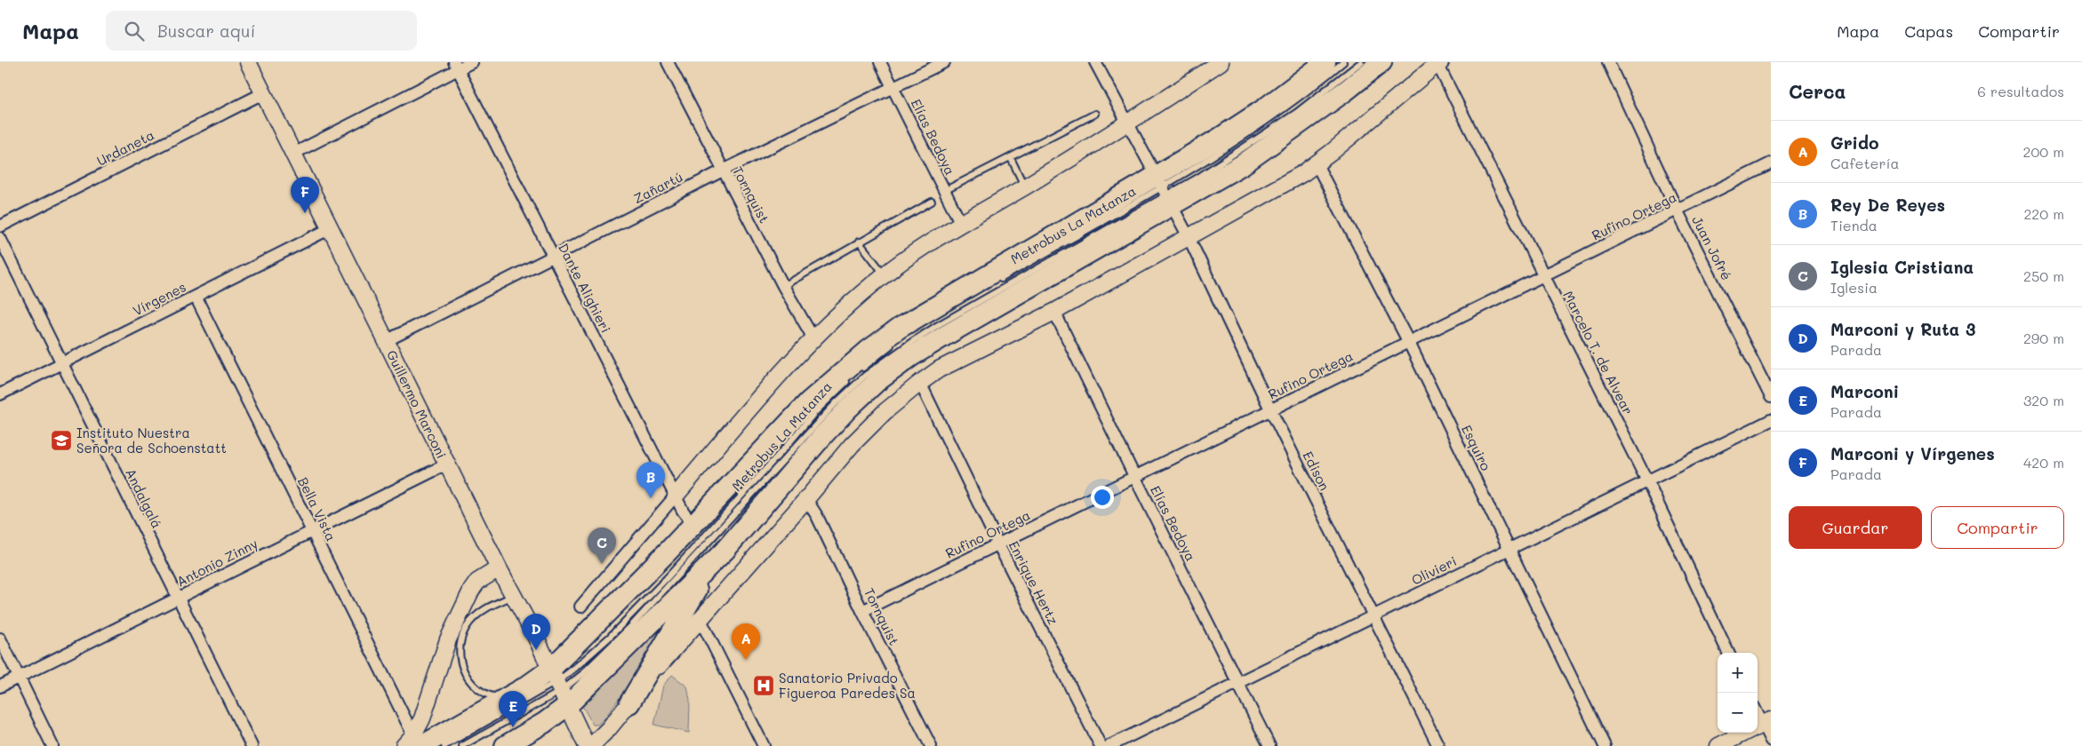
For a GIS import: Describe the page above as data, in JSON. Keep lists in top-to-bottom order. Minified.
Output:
{"streets":{"street":["Elías Bedoya","Urdaneta","Zañartú","Tornquist","Rufino Ortega","Juan Jofré","Dante Alighieri","Vírgenes","Marcelo T. de Alvear","Guillermo Marconi","Esquiro","Edison","Andalgalá","Bella Vista","Antonio Zinny","Olivieri","Enrique Hertz"],"lane":["Metrobus La Matanza"]},"crossings":[["Elías Bedoya","Zañartú"],["Elías Bedoya","Rufino Ortega"],["Elías Bedoya","Olivieri"],["Urdaneta","Guillermo Marconi"],["Zañartú","Tornquist"],["Zañartú","Dante Alighieri"],["Zañartú","Guillermo Marconi"],["Tornquist","Rufino Ortega"],["Rufino Ortega","Juan Jofré"],["Rufino Ortega","Marcelo T. de Alvear"],["Rufino Ortega","Esquiro"],["Rufino Ortega","Edison"],["Rufino Ortega","Enrique Hertz"],["Metrobus La Matanza","Guillermo Marconi"],["Metrobus La Matanza","Edison"],["Vírgenes","Guillermo Marconi"],["Vírgenes","Andalgalá"],["Vírgenes","Bella Vista"],["Marcelo T. de Alvear","Olivieri"],["Guillermo Marconi","Antonio Zinny"],["Esquiro","Olivieri"],["Edison","Olivieri"],["Andalgalá","Antonio Zinny"],["Bella Vista","Antonio Zinny"]],"places":{"school or university":["Instituto Nuestra Señora de Schoenstatt"],"hospital":["Sanatorio Privado Figueroa Paredes Sa"]},"page":{"header":"Mapa","search":"Buscar aquí","nav":["Mapa","Capas","Compartir"],"heading":["Cerca","6 resultados"],"list":[{"mark":"A","name":"Grido","note":"Cafetería","value":"200 m"},{"mark":"B","name":"Rey De Reyes","note":"Tienda","value":"220 m"},{"mark":"C","name":"Iglesia Cristiana","note":"Iglesia","value":"250 m"},{"mark":"D","name":"Marconi y Ruta 3","note":"Parada","value":"290 m"},{"mark":"E","name":"Marconi","note":"Parada","value":"320 m"},{"mark":"F","name":"Marconi y Vírgenes","note":"Parada","value":"420 m"}],"pins":["F","B","C","D","A","E"],"buttons":["Guardar","Compartir"],"map_buttons":["+","−"]}}
